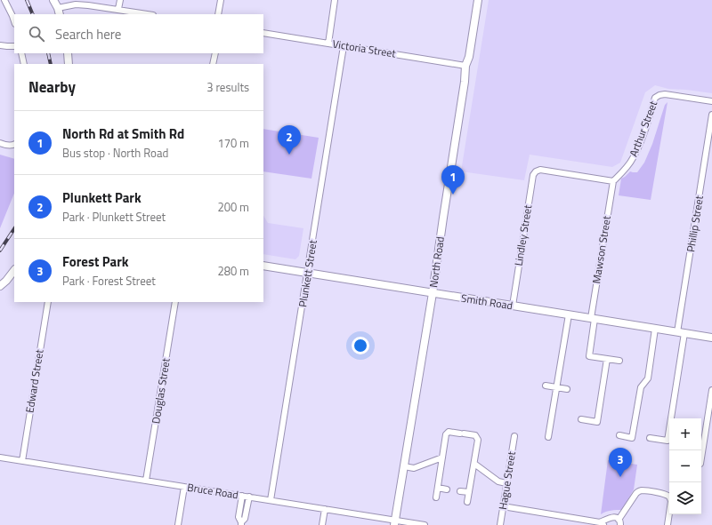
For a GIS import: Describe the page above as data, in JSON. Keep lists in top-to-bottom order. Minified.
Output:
{"streets":{"street":["Victoria Street","Arthur Street","Phillip Street","Lindley Street","Mawson Street","North Road","Plunkett Street","Smith Road","Edward Street","Douglas Street","Hague Street","Bruce Road"]},"crossings":[["Victoria Street","North Road"],["Victoria Street","Plunkett Street"],["Arthur Street","Lindley Street"],["Arthur Street","Mawson Street"],["Phillip Street","Smith Road"],["Lindley Street","Mawson Street"],["Lindley Street","Smith Road"],["Mawson Street","Smith Road"],["North Road","Smith Road"],["North Road","Bruce Road"],["Plunkett Street","Smith Road"],["Plunkett Street","Bruce Road"],["Edward Street","Bruce Road"],["Douglas Street","Bruce Road"]],"page":{"search":"Search here","heading":["Nearby","3 results"],"list":[{"mark":"1","name":"North Rd at Smith Rd","note":"Bus stop · North Road","value":"170 m"},{"mark":"2","name":"Plunkett Park","note":"Park · Plunkett Street","value":"200 m"},{"mark":"3","name":"Forest Park","note":"Park · Forest Street","value":"280 m"}],"pins":["2","1","3"],"map_buttons":["+","−"]}}
